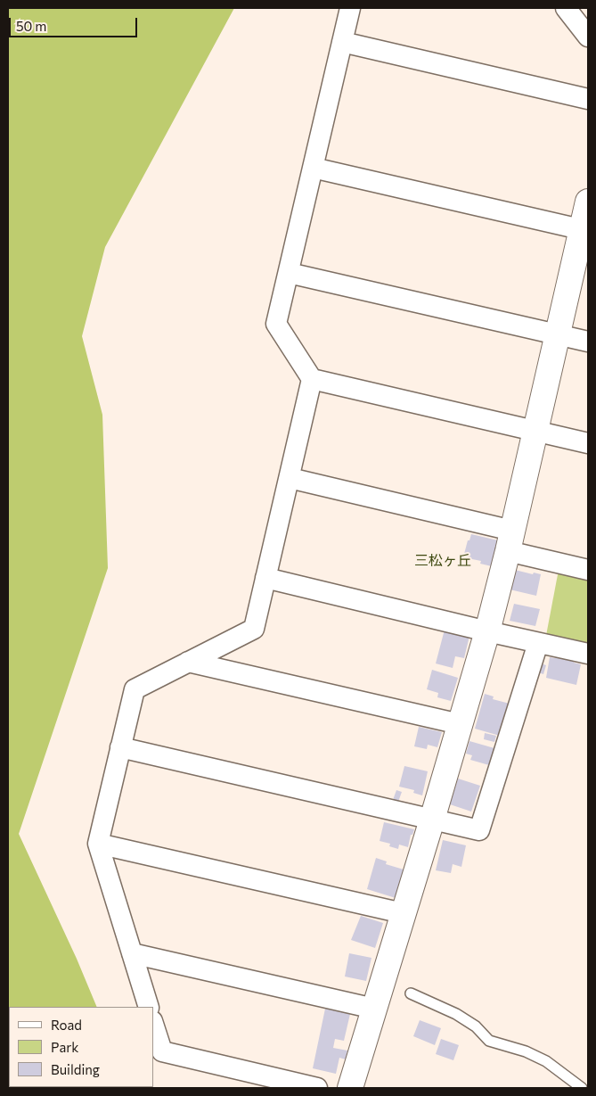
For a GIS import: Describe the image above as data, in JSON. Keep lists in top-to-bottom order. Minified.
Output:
{"districts":["三松ヶ丘"],"legend":["Road","Park","Building"],"scale_bar":"50 m"}
